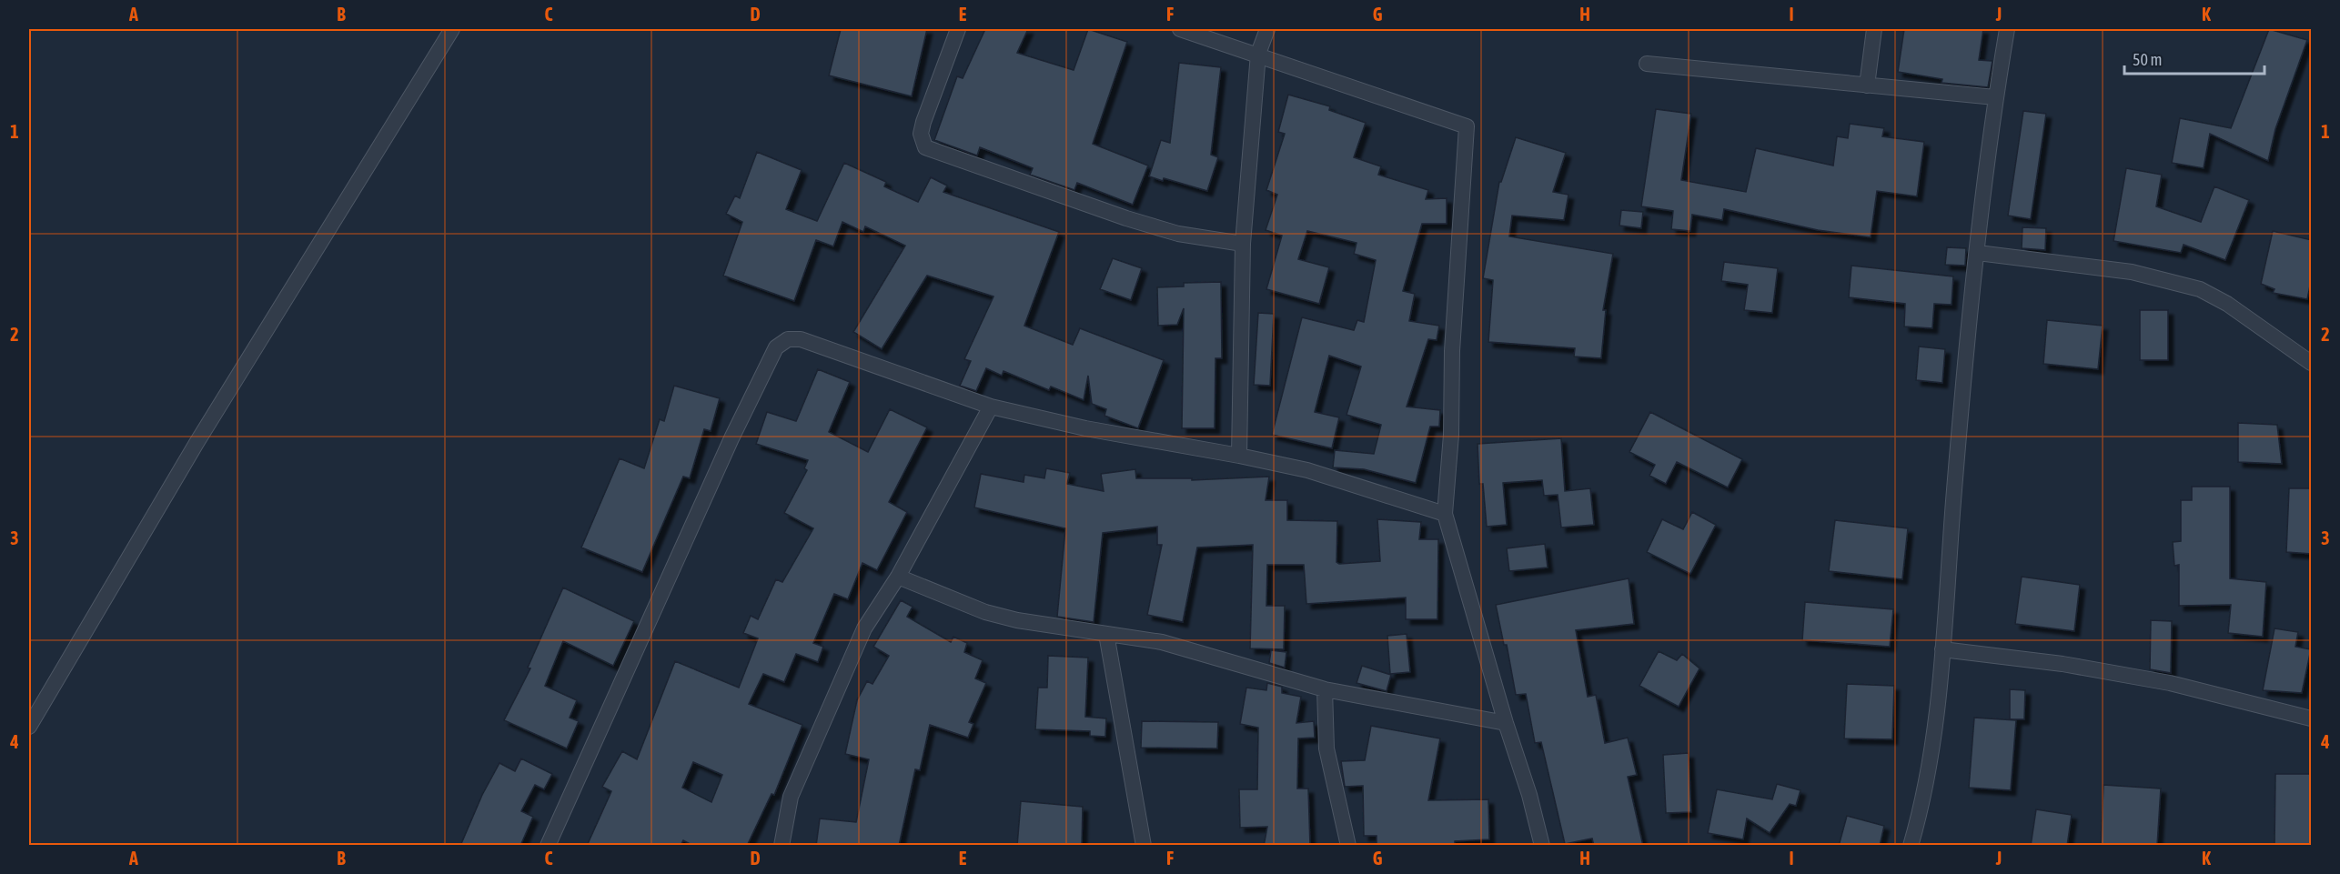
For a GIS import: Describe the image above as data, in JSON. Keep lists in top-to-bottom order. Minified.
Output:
{"scale_bar":"50 m","grid":{"columns":["A","B","C","D","E","F","G","H","I","J","K"],"rows":["1","2","3","4"]}}
